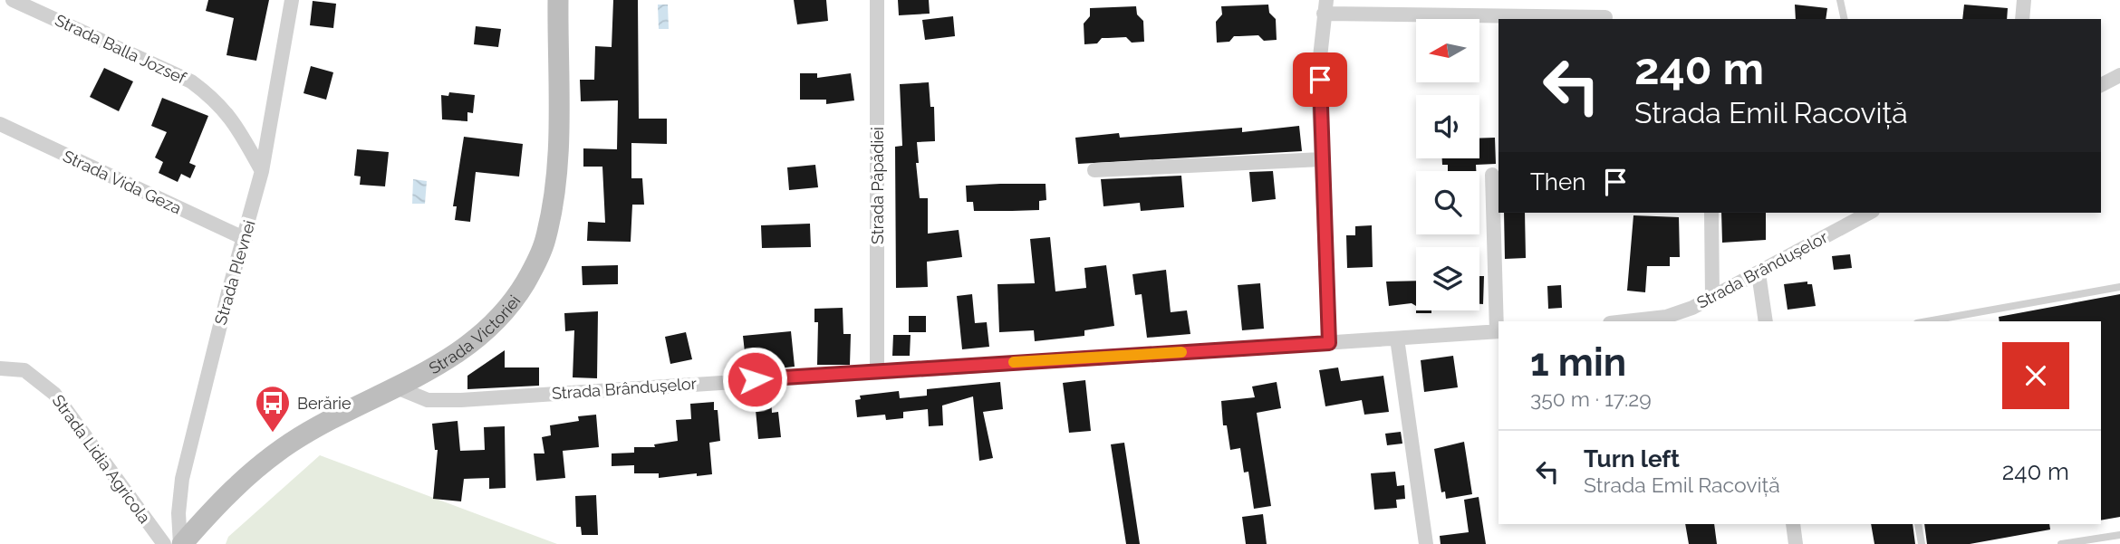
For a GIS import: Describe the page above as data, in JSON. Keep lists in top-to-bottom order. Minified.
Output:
{"streets":{"street":["Strada Balla Jozsef","Strada Vida Geza","Strada Păpădiei","Strada Brândușelor","Strada Plevnei","Strada Victoriei","Strada Lidia Agricola"]},"crossings":[["Strada Balla Jozsef","Strada Plevnei"],["Strada Vida Geza","Strada Plevnei"],["Strada Păpădiei","Strada Brândușelor"],["Strada Brândușelor","Strada Victoriei"],["Strada Plevnei","Strada Victoriei"]],"places":{"bus stop":["Berărie"]},"north":"left","page":{"turn":["240 m","Strada Emil Racoviță"],"then":"Then","heading":["1 min","350 m · 17:29"],"list":[{"name":"Turn left","note":"Strada Emil Racoviță","value":"240 m"}]}}
